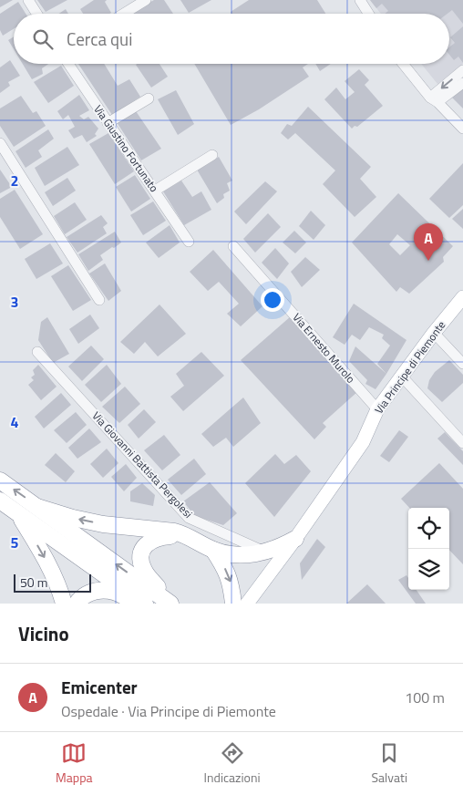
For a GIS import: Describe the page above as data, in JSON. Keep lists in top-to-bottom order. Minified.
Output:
{"streets":{"main road":["Via Principe di Piemonte"],"street":["Via Giustino Fortunato","Via Ernesto Murolo","Via Giovanni Battista Pergolesi"]},"crossings":[["Via Ernesto Murolo","Via Principe di Piemonte"]],"scale_bar":"50 m","page":{"search":"Cerca qui","pins":"A","scale":"50 m","heading":"Vicino","list":[{"mark":"A","name":"Emicenter","note":"Ospedale · Via Principe di Piemonte","value":"100 m"}],"nav":["Mappa","Indicazioni","Salvati"]},"grid":{"rows":["2","3","4","5"]}}
